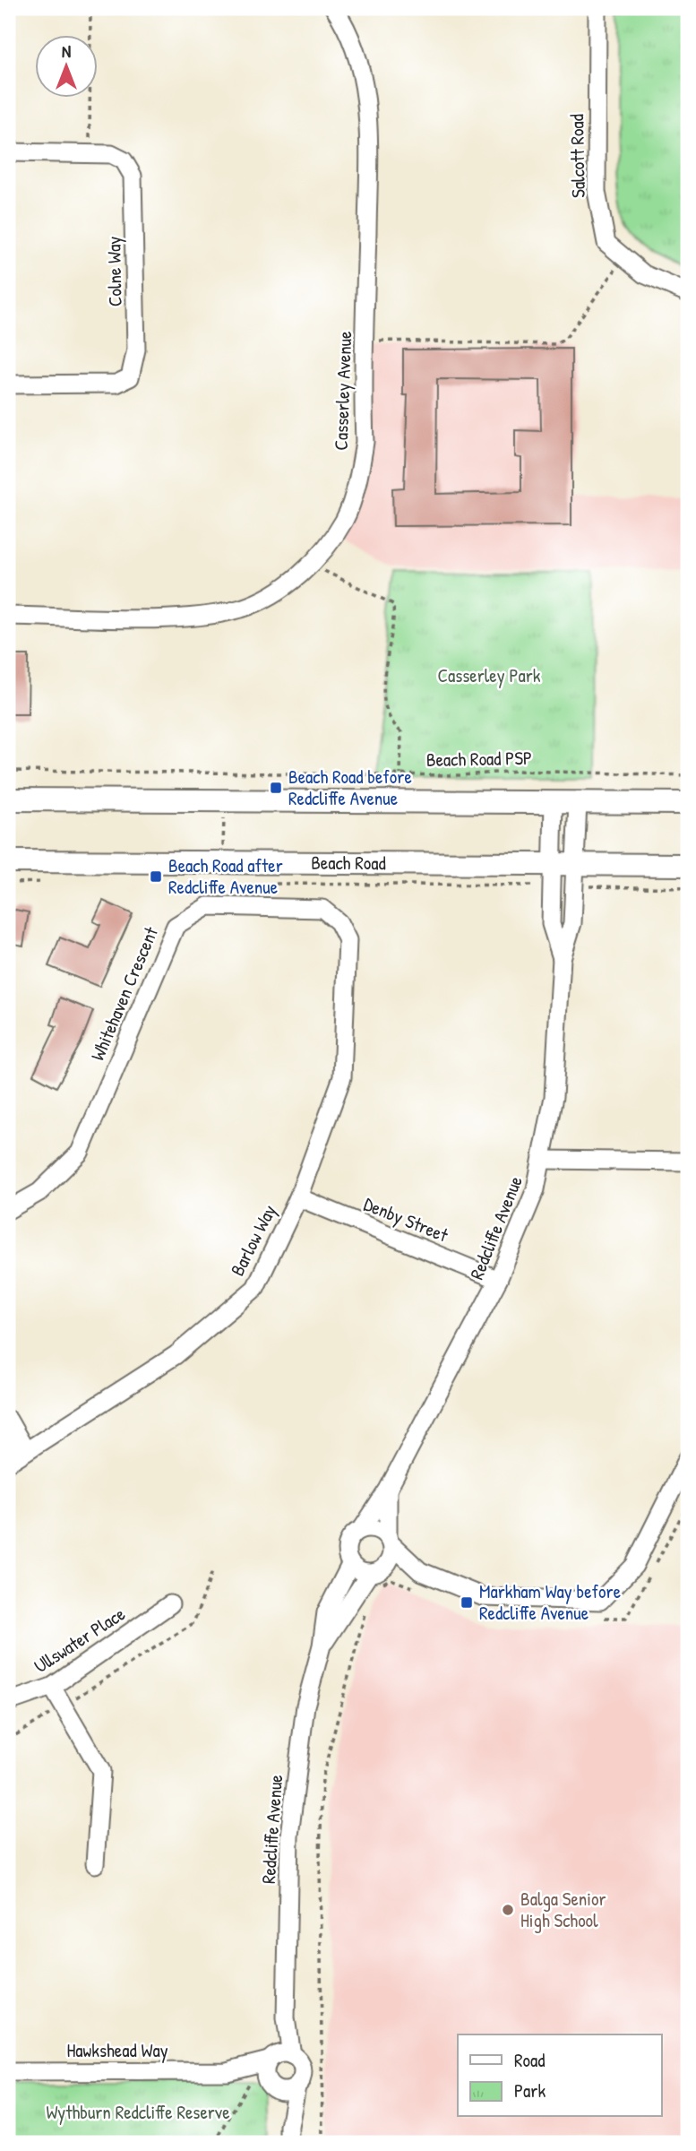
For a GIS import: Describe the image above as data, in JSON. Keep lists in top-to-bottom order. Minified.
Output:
{"streets":{"main road":["Beach Road"],"street":["Salcott Road","Colne Way","Casserley Avenue","Whitehaven Crescent","Denby Street","Redcliffe Avenue","Barlow Way","Ullswater Place","Hawkshead Way"],"path":["Beach Road PSP"]},"crossings":[["Beach Road","Redcliffe Avenue"],["Whitehaven Crescent","Barlow Way"],["Denby Street","Redcliffe Avenue"],["Denby Street","Barlow Way"],["Redcliffe Avenue","Hawkshead Way"]],"parks":["Casserley Park","Wythburn Redcliffe Reserve"],"places":{"transit":["Beach Road before Redcliffe Avenue","Beach Road after Redcliffe Avenue","Markham Way before Redcliffe Avenue"],"other":["Balga Senior High School"]},"legend":["Road","Park"],"north":"top"}
